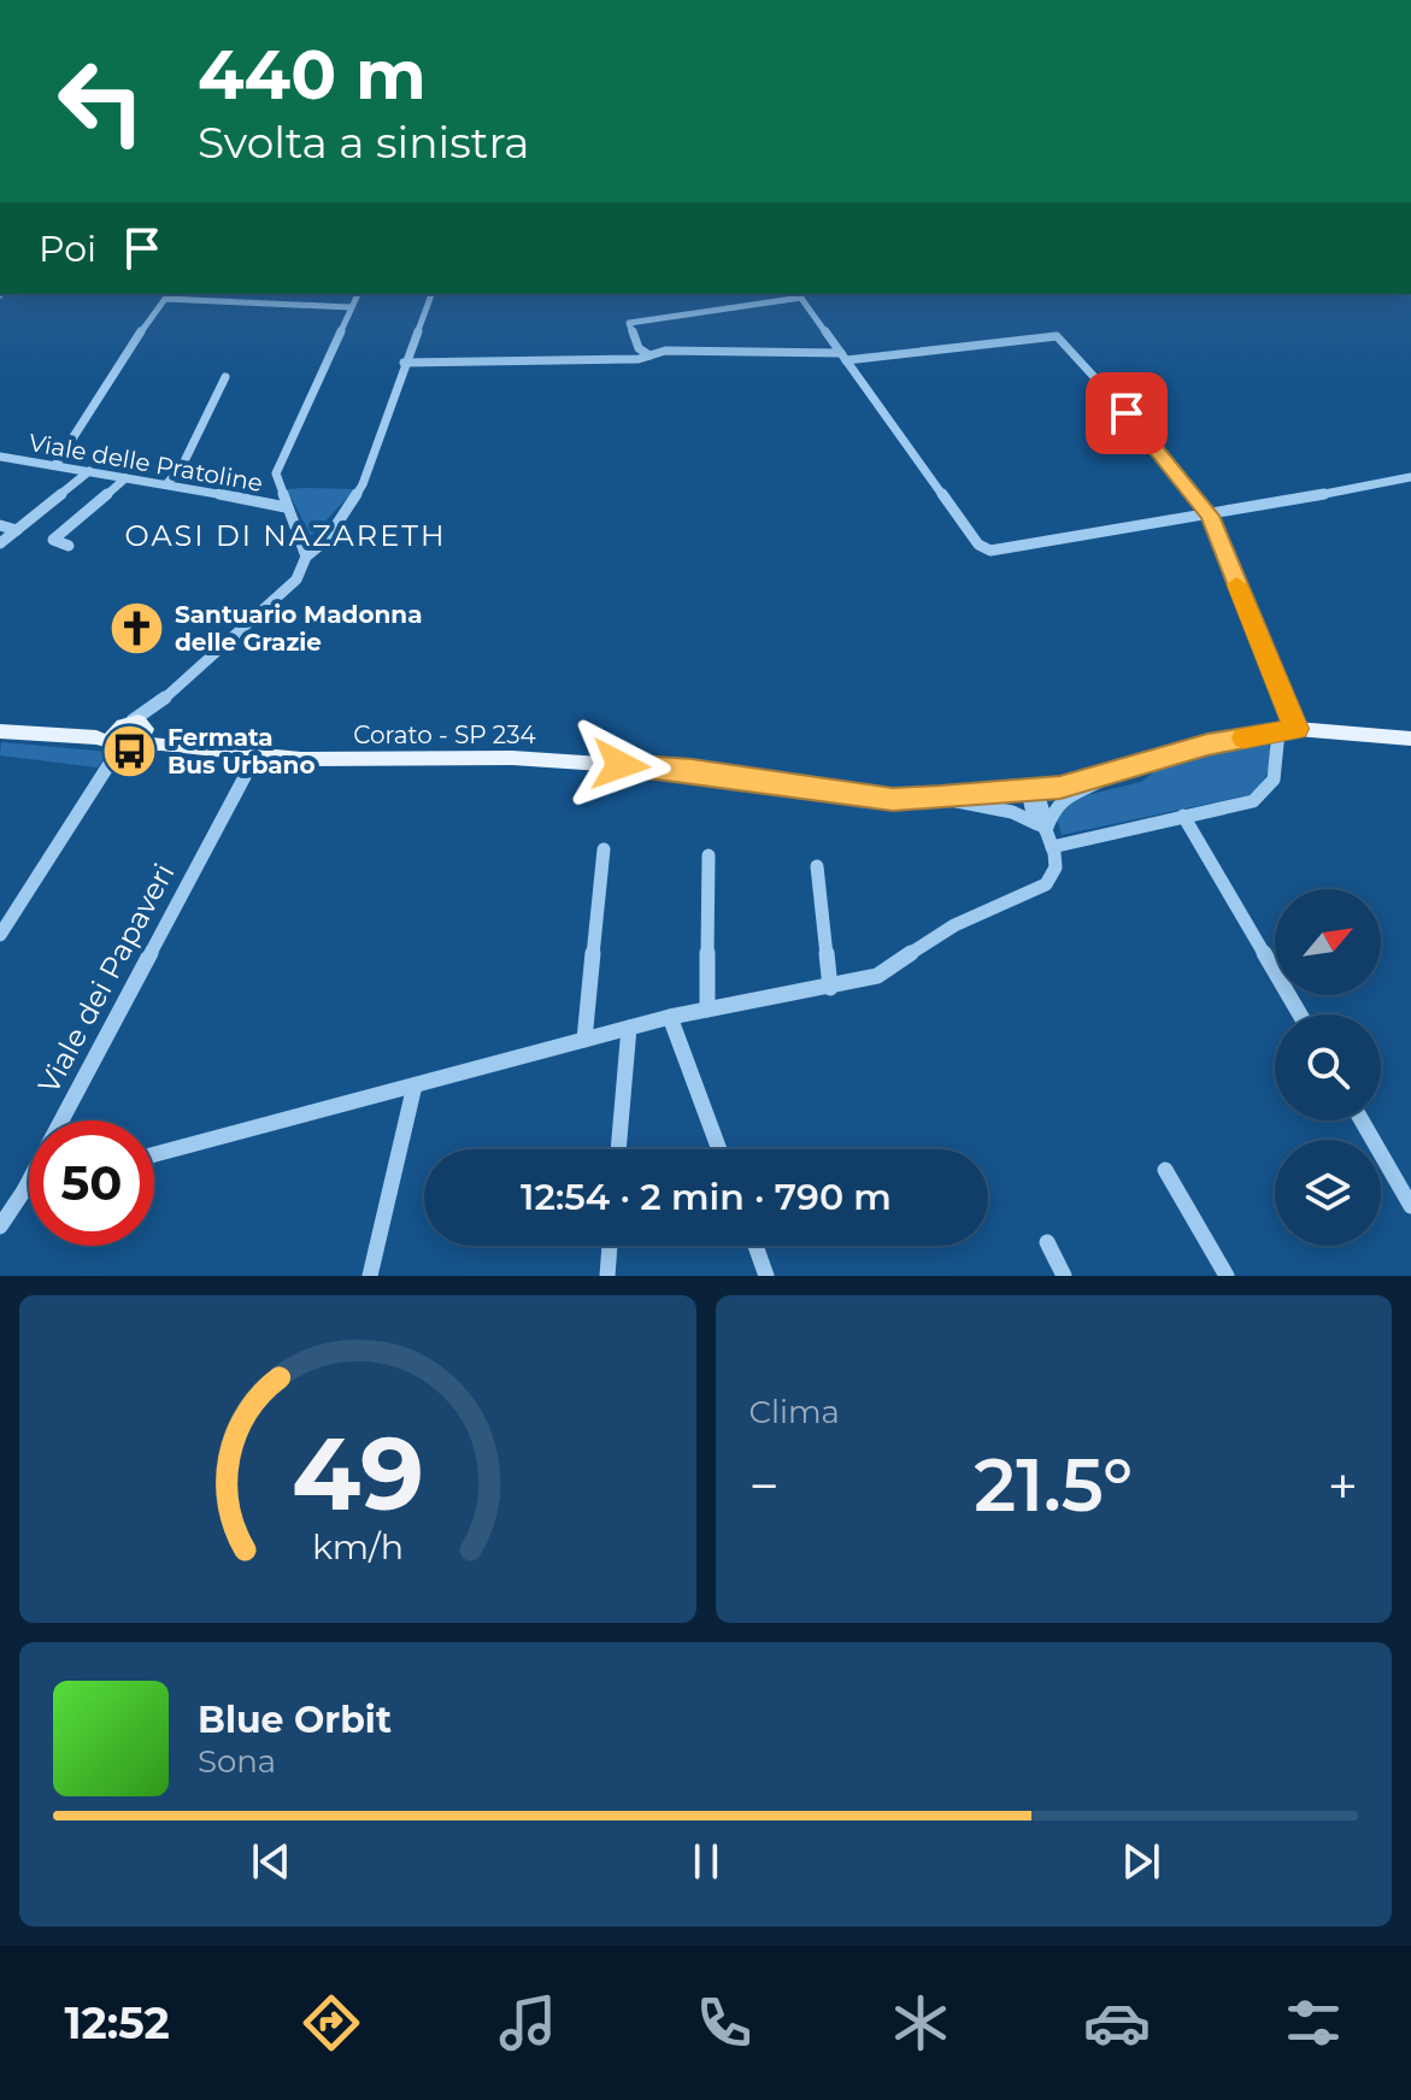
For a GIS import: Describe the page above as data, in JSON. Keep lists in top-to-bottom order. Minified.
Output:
{"streets":{"main road":["Corato - SP 234"],"street":["Viale delle Pratoline","Viale dei Papaveri"]},"crossings":[["Corato - SP 234","Viale dei Papaveri"]],"districts":["OASI DI NAZARETH"],"places":{"church":["Santuario Madonna delle Grazie"],"bus stop":["Fermata Bus Urbano"]},"north":"top right","page":{"turn":["440 m","Svolta a sinistra"],"then":"Poi","limit":"50","trip":"12:54 · 2 min · 790 m","tile":"Clima","heat":["−","21.5°","+"],"song":["Blue Orbit","Sona"],"tabs":"12:52","gauge":["49","km/h"]}}
